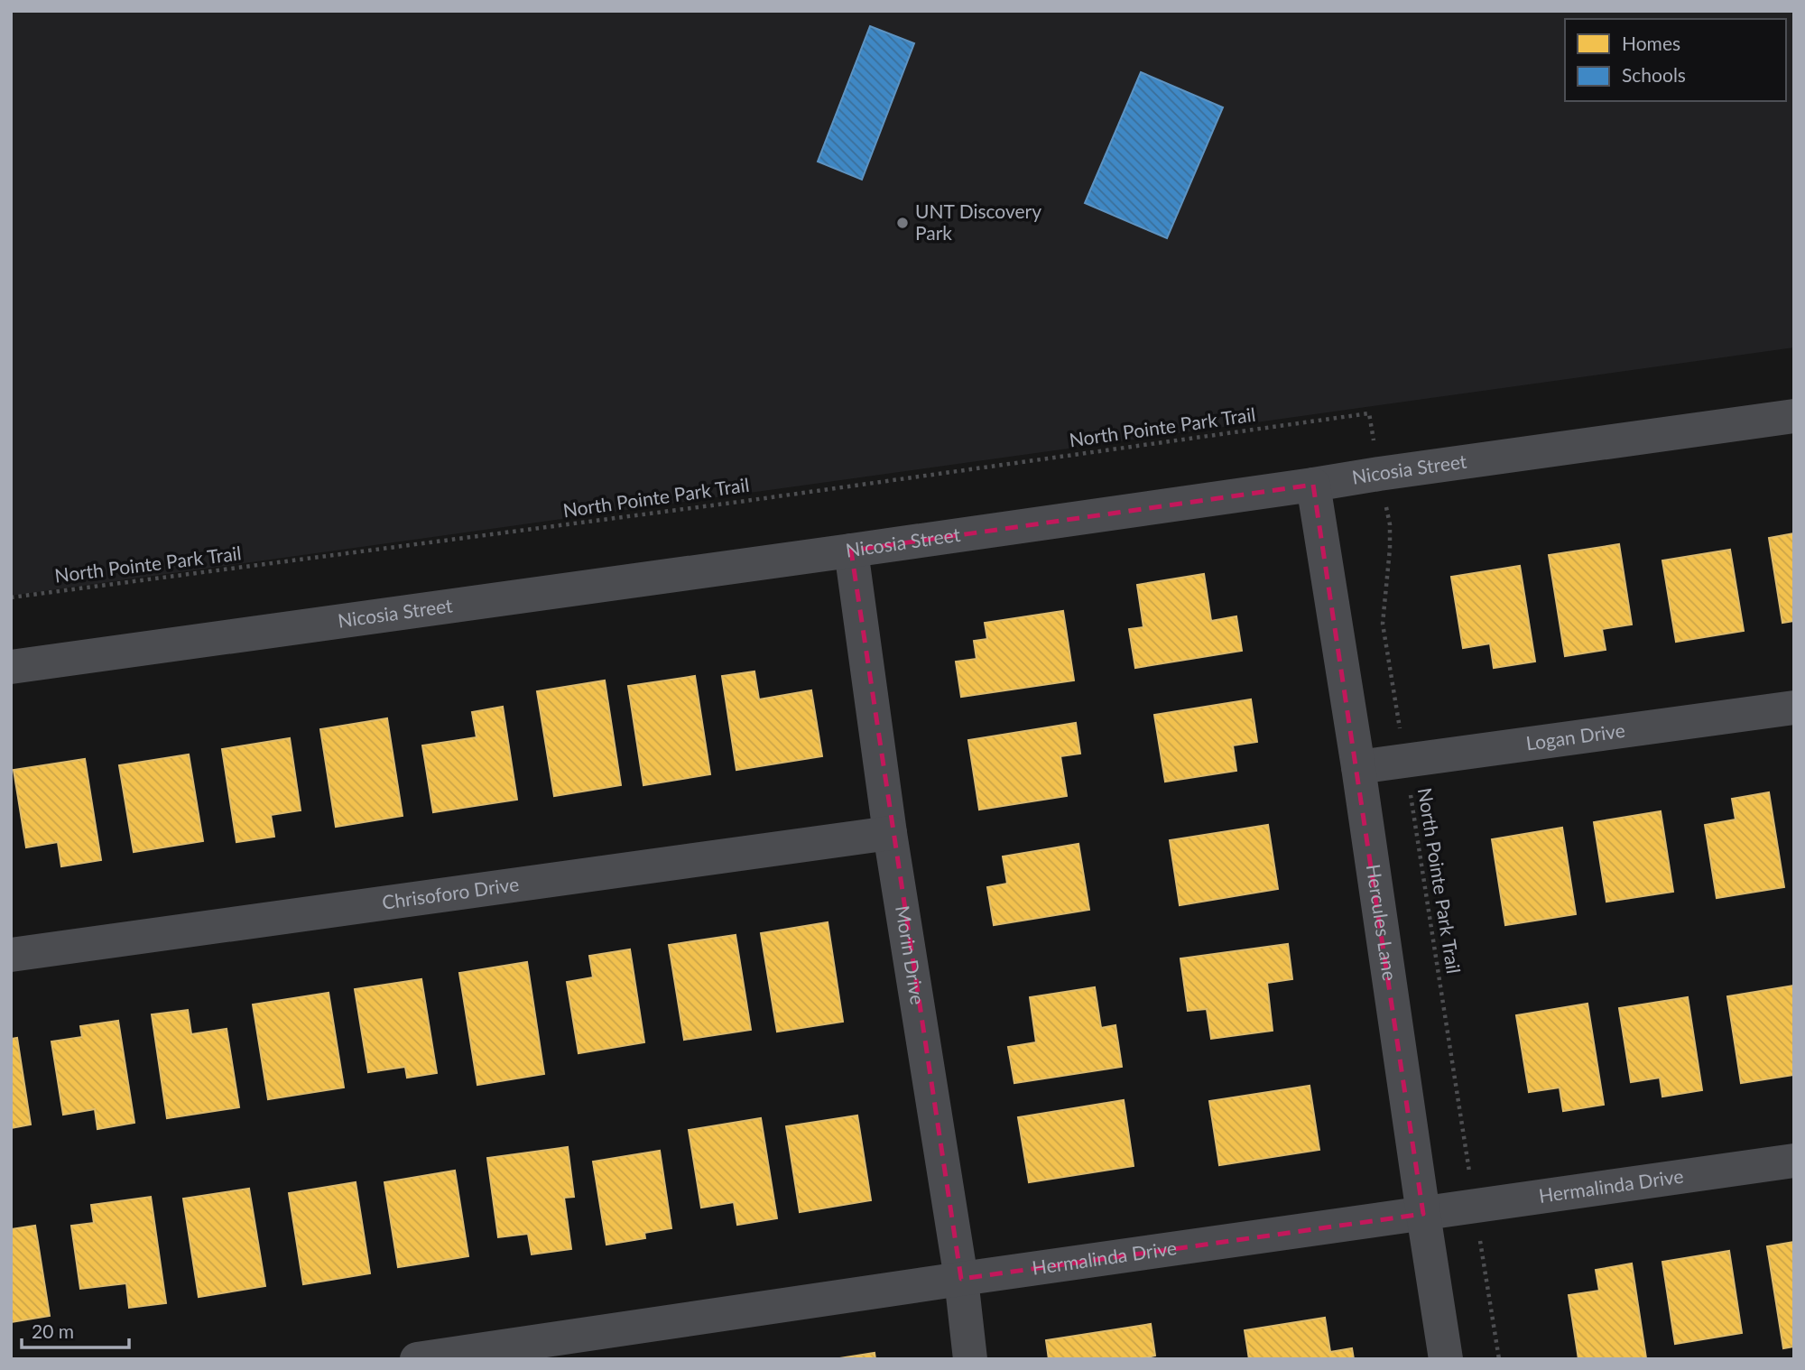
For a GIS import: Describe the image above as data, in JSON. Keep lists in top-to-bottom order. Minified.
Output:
{"streets":{"street":["Nicosia Street","Logan Drive","Chrisoforo Drive","Hercules Lane","Morin Drive","Hermalinda Drive"],"path":["North Pointe Park Trail"]},"crossings":[["North Pointe Park Trail","Nicosia Street"],["North Pointe Park Trail","Logan Drive"],["North Pointe Park Trail","Hermalinda Drive"],["Nicosia Street","Hercules Lane"],["Nicosia Street","Morin Drive"],["Logan Drive","Hercules Lane"],["Chrisoforo Drive","Morin Drive"],["Hercules Lane","Hermalinda Drive"],["Morin Drive","Hermalinda Drive"]],"places":["UNT Discovery Park"],"legend":["Homes","Schools"],"scale_bar":"20 m"}
